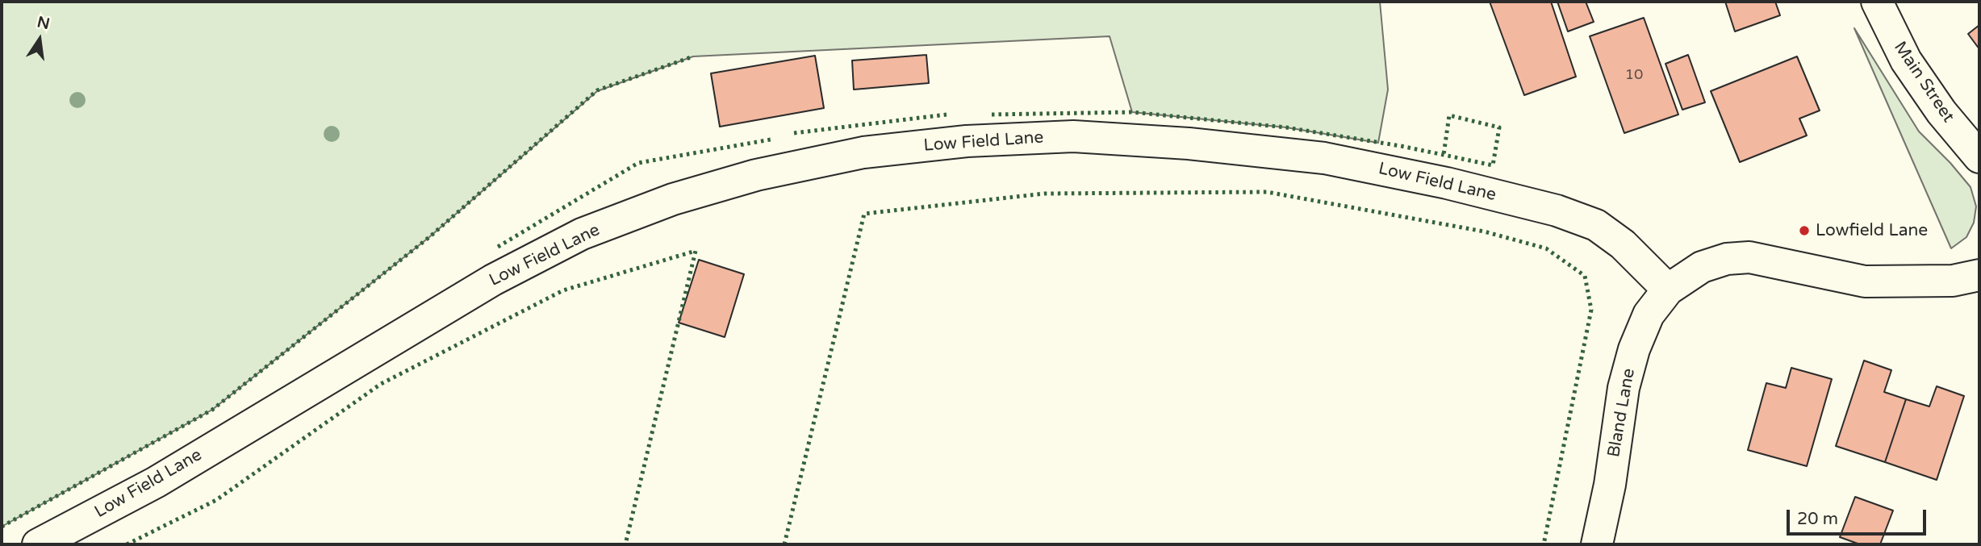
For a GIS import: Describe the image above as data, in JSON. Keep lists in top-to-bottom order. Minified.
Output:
{"streets":{"street":["Main Street","Low Field Lane","Bland Lane"]},"crossings":[["Low Field Lane","Bland Lane"]],"places":["Lowfield Lane"],"house_numbers":["10"],"scale_bar":"20 m","north":"top"}
